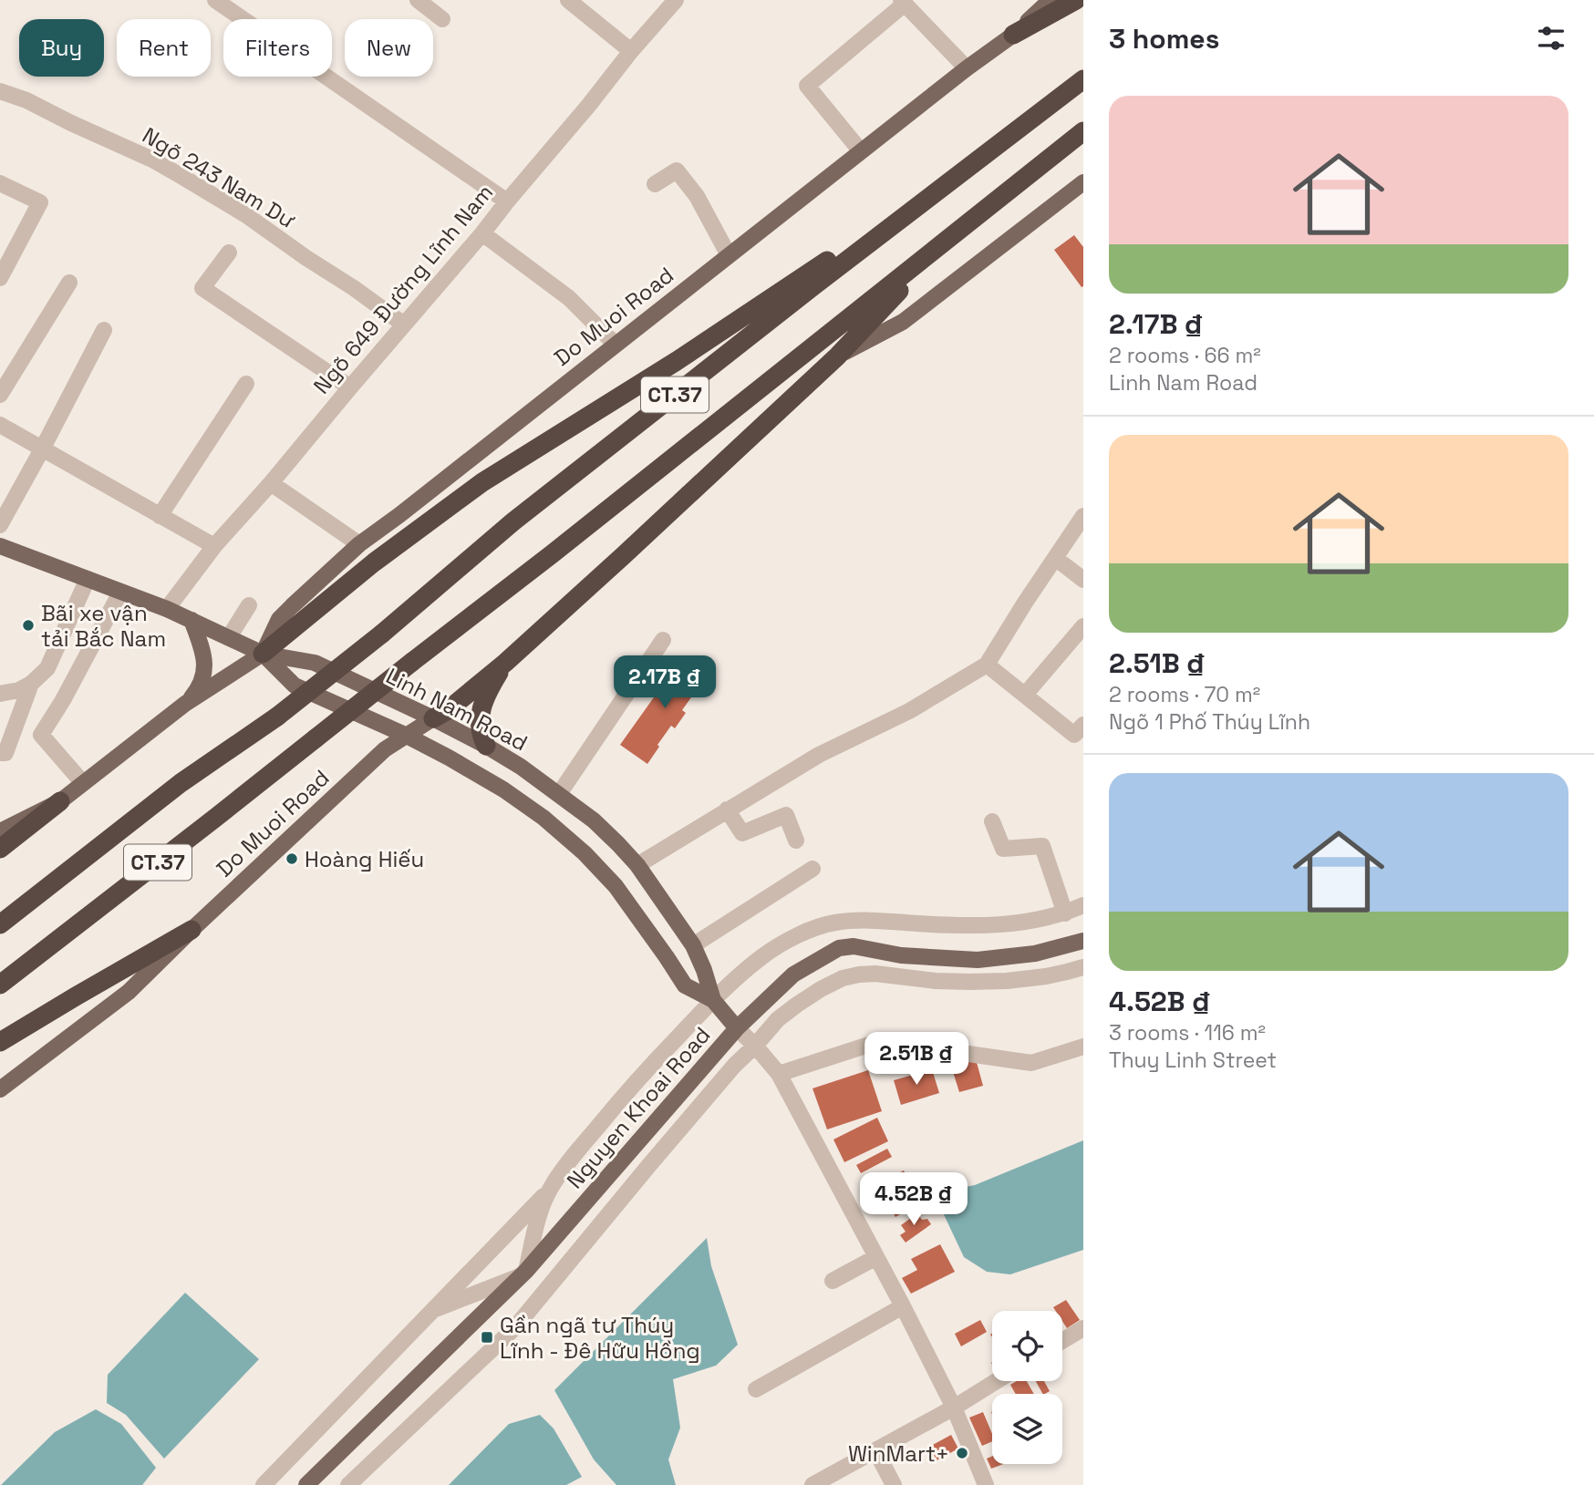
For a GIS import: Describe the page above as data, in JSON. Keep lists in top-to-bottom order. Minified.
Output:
{"streets":{"highway":["CT.37"],"main road":["Do Muoi Road","Linh Nam Road","Nguyen Khoai Road"],"street":["Ngõ 243 Nam Dư","Ngõ 649 Đường Lĩnh Nam"]},"crossings":[["Ngõ 243 Nam Dư","Ngõ 649 Đường Lĩnh Nam"],["Ngõ 649 Đường Lĩnh Nam","Linh Nam Road"],["Do Muoi Road","Linh Nam Road"],["Linh Nam Road","Nguyen Khoai Road"]],"places":{"other":["Bãi xe vận tải Bắc Nam","Hoàng Hiếu","WinMart+"],"transit":["Gần ngã tư Thúy Lĩnh - Đê Hữu Hồng"]},"page":{"heading":"3 homes","chip":["Buy","Rent","Filters","New"],"list":[{"name":"2.17B ₫","note":"2 rooms · 66 m² · Linh Nam Road"},{"name":"2.51B ₫","note":"2 rooms · 70 m² · Ngõ 1 Phố Thúy Lĩnh"},{"name":"4.52B ₫","note":"3 rooms · 116 m² · Thuy Linh Street"}],"price":["2.17B ₫","2.51B ₫","4.52B ₫"]}}
